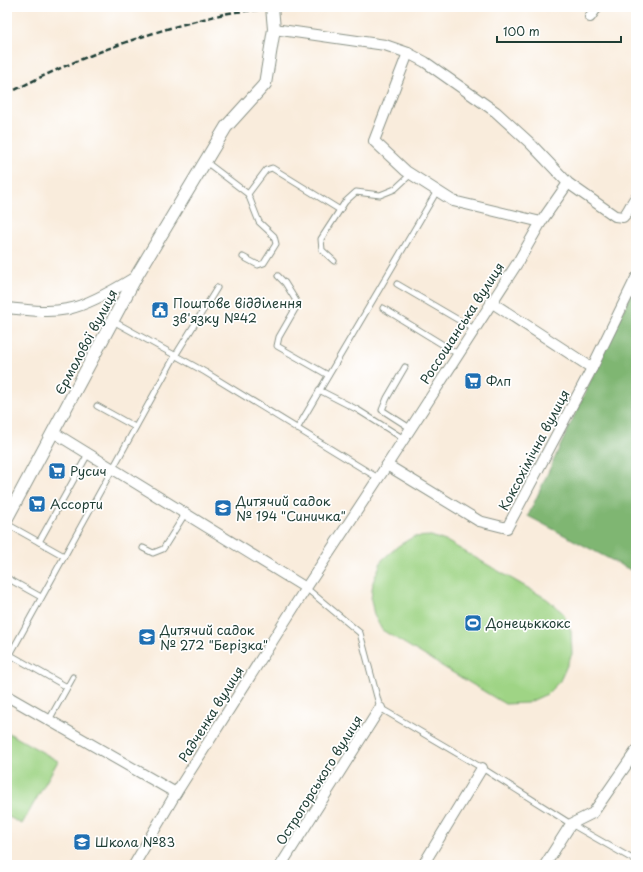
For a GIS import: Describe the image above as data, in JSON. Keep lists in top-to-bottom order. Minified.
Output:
{"streets":{"street":["Россошанська вулиця","Єрмолової вулиця","Коксохімічна вулиця","Радченка вулиця","Острогорського вулиця"]},"crossings":[["Россошанська вулиця","Коксохімічна вулиця"],["Россошанська вулиця","Радченка вулиця"]],"places":{"public building":["Поштове відділення зв'язку №42"],"supermarket":["Флп","Русич","Ассорти"],"school or university":["Дитячий садок № 194 \"Синичка\"","Дитячий садок № 272 \"Берізка\"","Школа №83"],"sports":["Донецьккокс"]},"scale_bar":"100 m"}
